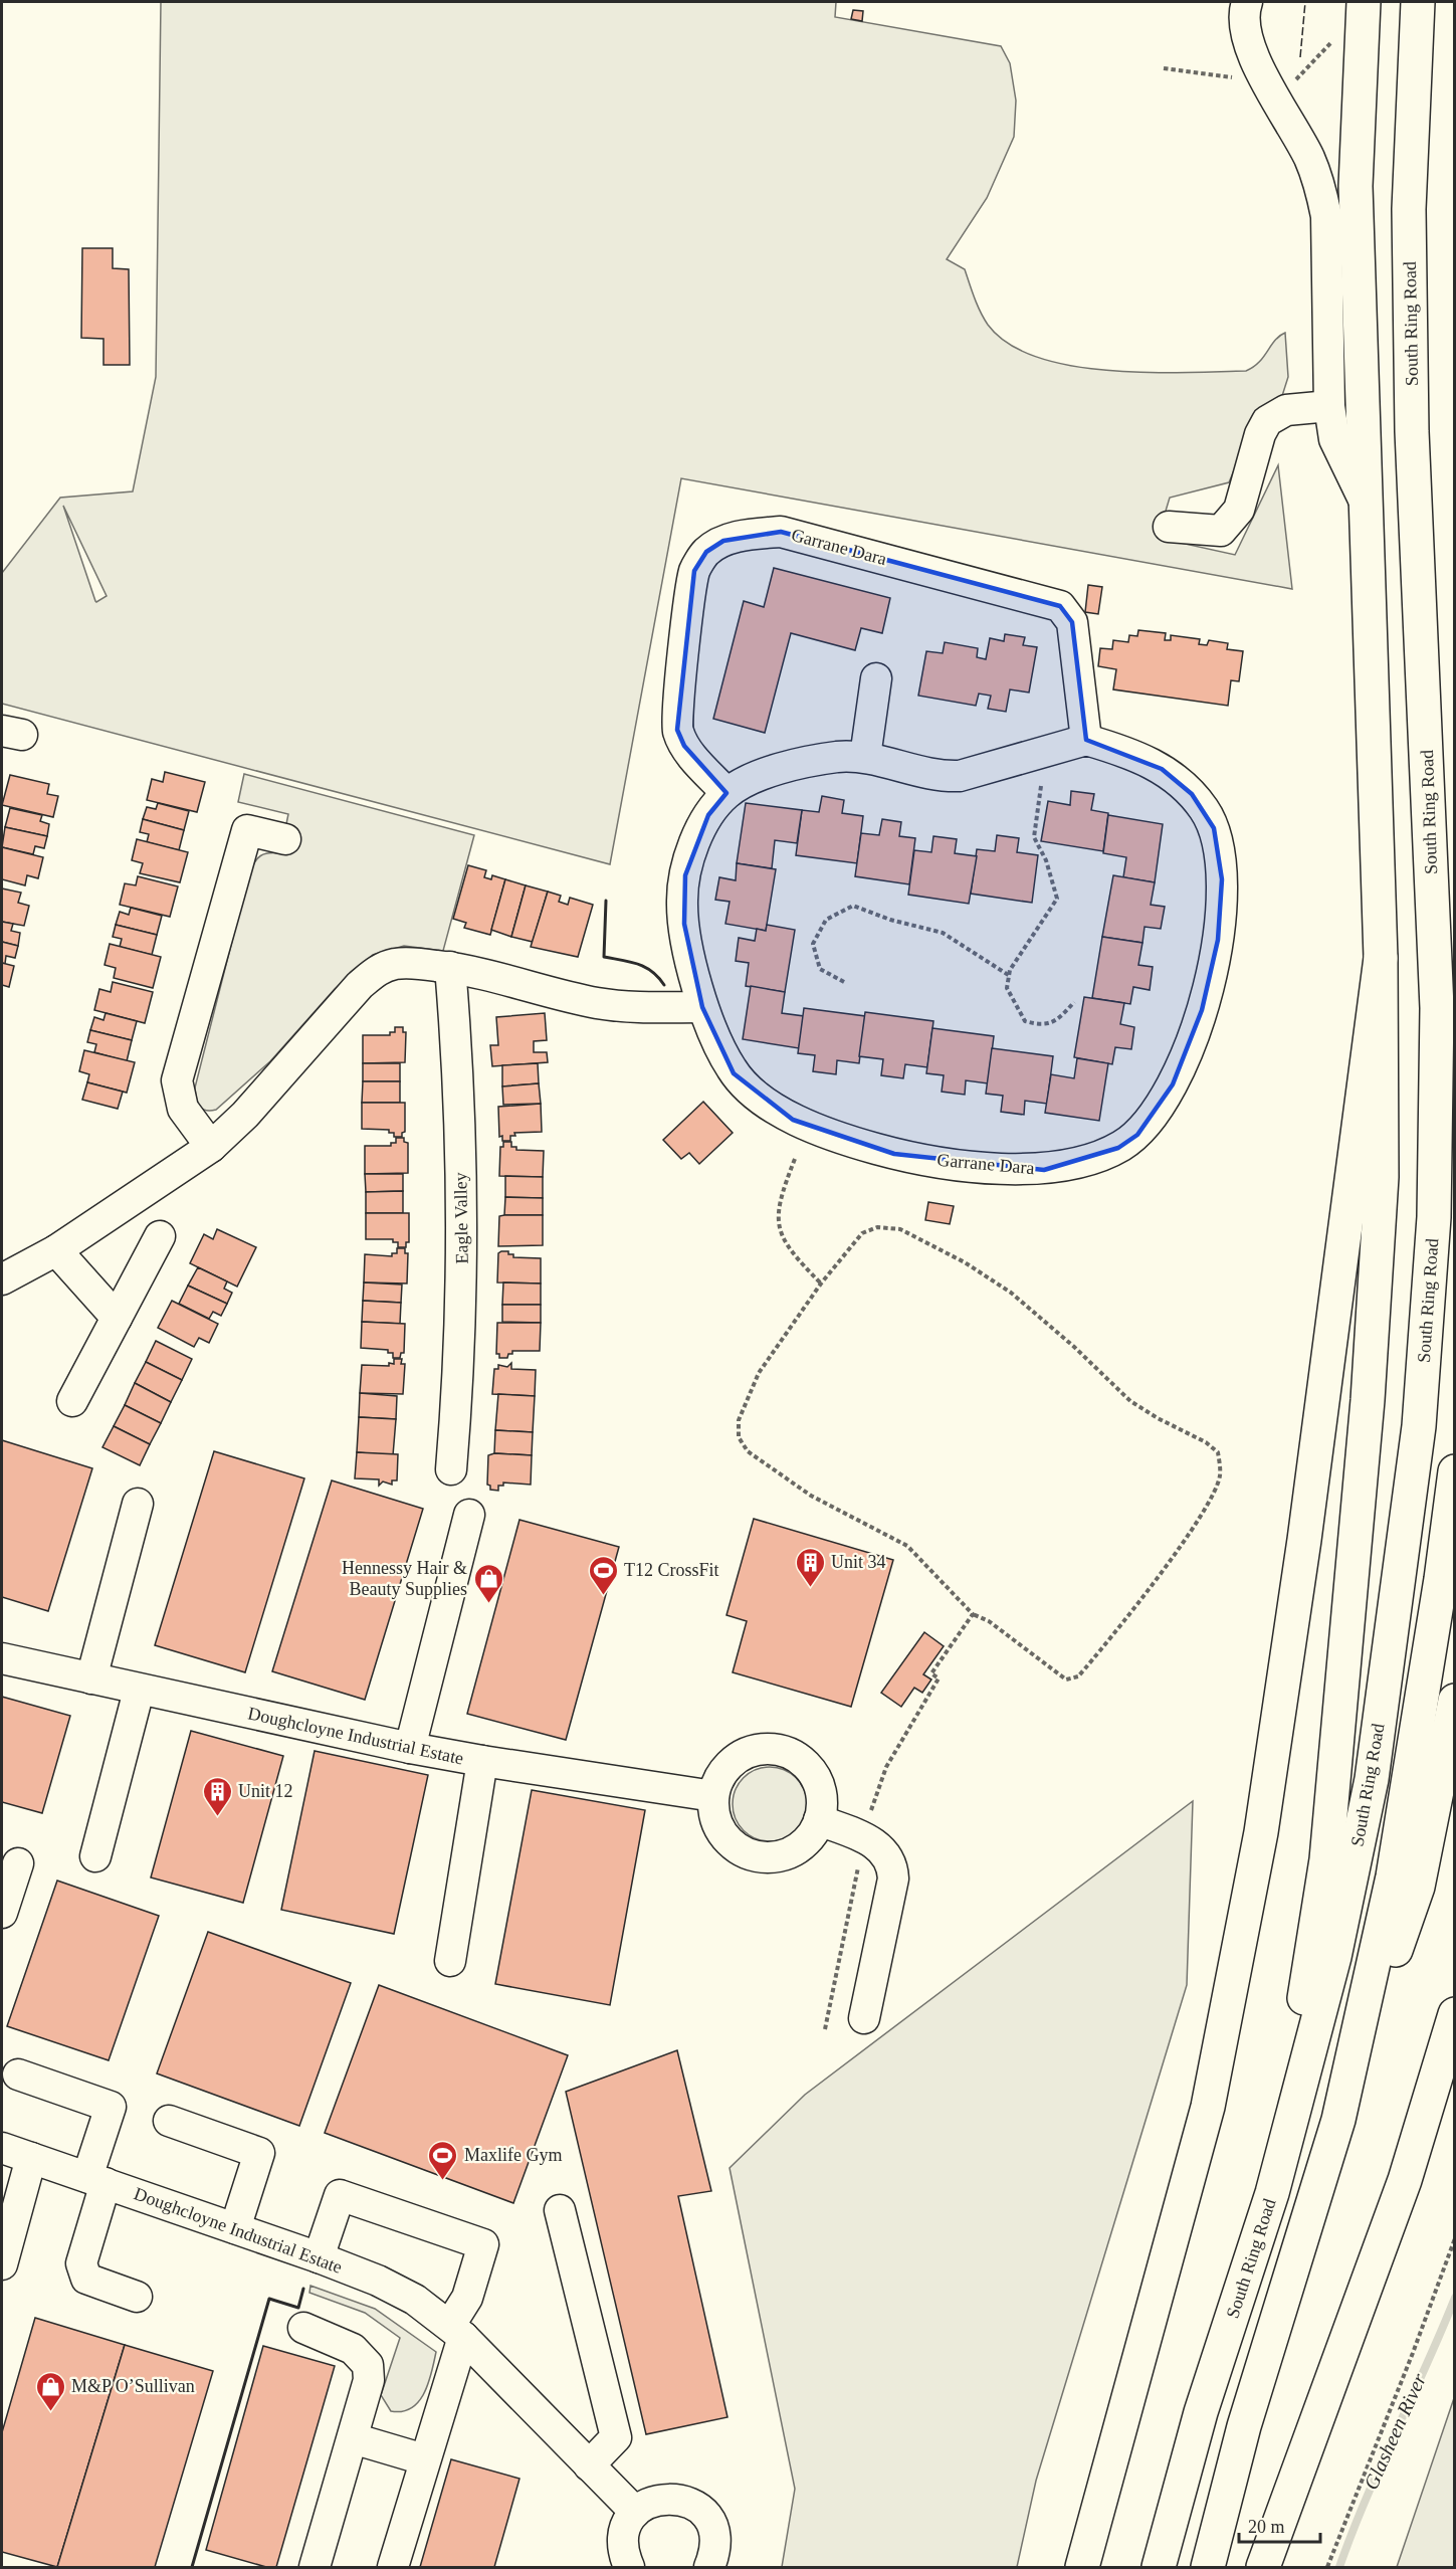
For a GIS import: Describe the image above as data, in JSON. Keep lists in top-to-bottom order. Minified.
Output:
{"streets":{"main road":["South Ring Road"],"street":["Garrane Dara","Eagle Valley","Doughcloyne Industrial Estate"]},"water":["Glasheen River"],"places":{"building":["Unit 34","Unit 12"],"sports":["T12 CrossFit","Maxlife Gym"],"shop":["Hennessy Hair & Beauty Supplies","M&P O’Sullivan"]},"scale_bar":"20 m"}
